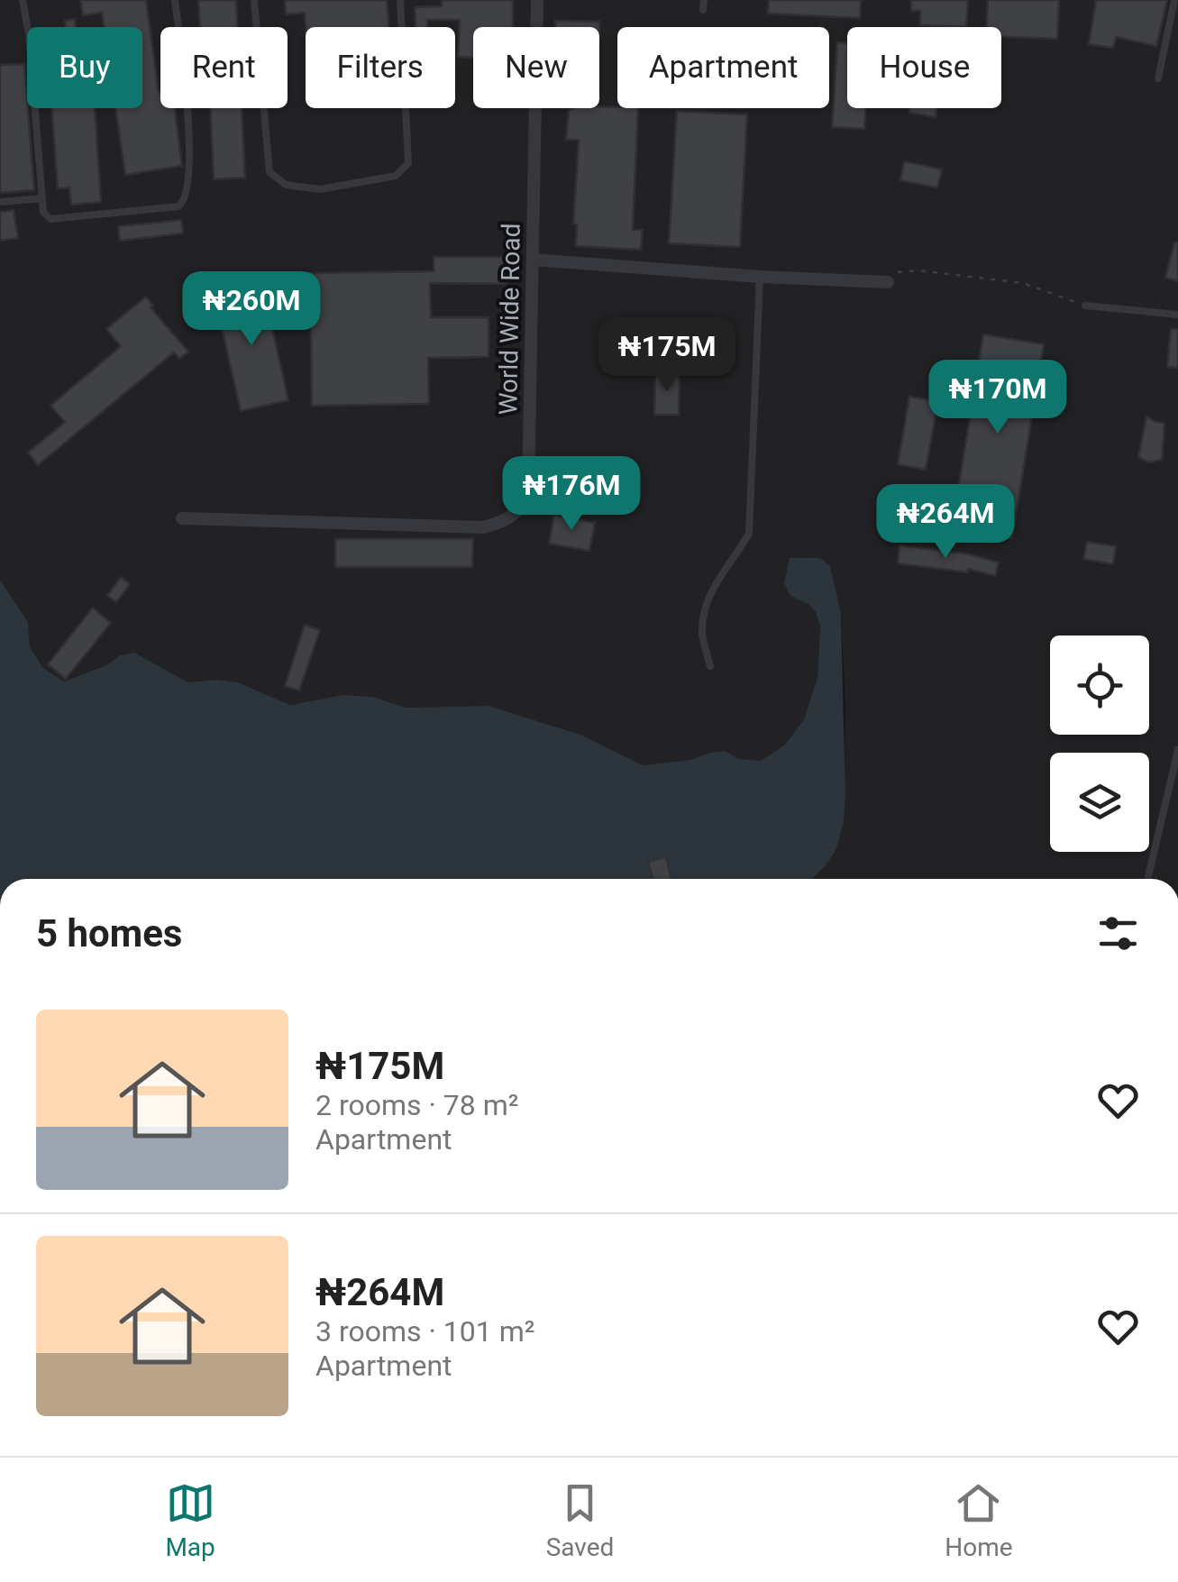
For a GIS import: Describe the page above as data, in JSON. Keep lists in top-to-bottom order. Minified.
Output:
{"streets":{"street":["World Wide Road"]},"page":{"chip":["Buy","Rent","Filters","New","Apartment","House"],"price":["₦260M","₦175M","₦170M","₦176M","₦264M"],"heading":"5 homes","list":[{"name":"₦175M","note":"2 rooms · 78 m² · Apartment"},{"name":"₦264M","note":"3 rooms · 101 m² · Apartment"}],"tabs":["Map","Saved","Home"]}}
